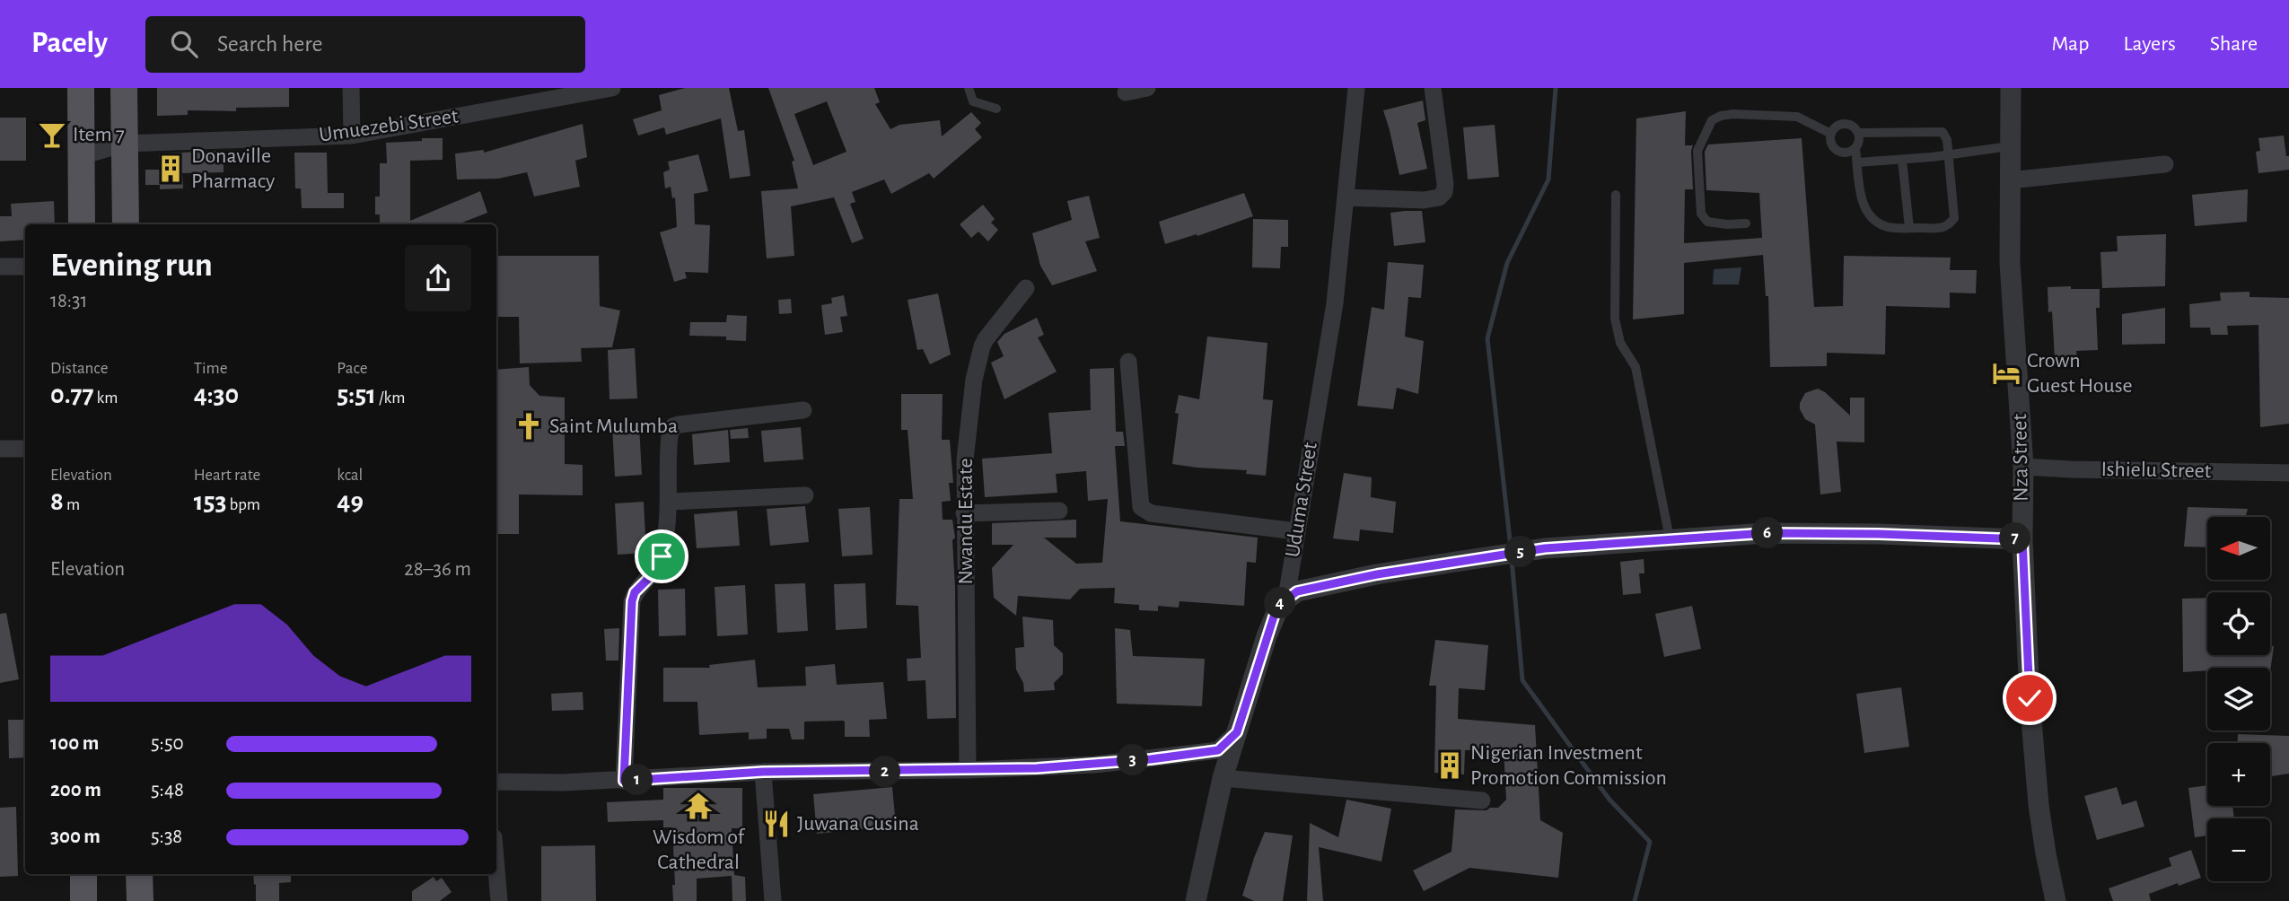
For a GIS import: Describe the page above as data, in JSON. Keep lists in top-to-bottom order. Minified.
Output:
{"streets":{"street":["Umuezebi Street","Nza Street","Ishielu Street","Uduma Street","Nwandu Estate"]},"crossings":[["Nza Street","Ishielu Street"]],"places":{"bar":["Item 7"],"building":["Donaville Pharmacy","Nigerian Investment Promotion Commission"],"hotel":["Crown Guest House"],"church":["Saint Mulumba"],"temple":["Wisdom of Cathedral"],"restaurant":["Juwana Cusina"]},"north":"left","page":{"header":"Pacely","search":"Search here","nav":["Map","Layers","Share"],"heading":["Evening run","18:31"],"stats":[["Distance","0.77 km"],["Time","4:30"],["Pace","5:51 /km"],["Elevation","8 m"],["Heart rate","153 bpm"],["kcal","49"]],"map_buttons":["+","−"],"pins":["6","7","5","4","3","2","1"],"chart":["Elevation","28–36 m"],"list":[{"name":"100 m","note":"5:50"},{"name":"200 m","note":"5:48"},{"name":"300 m","note":"5:38"}]}}
